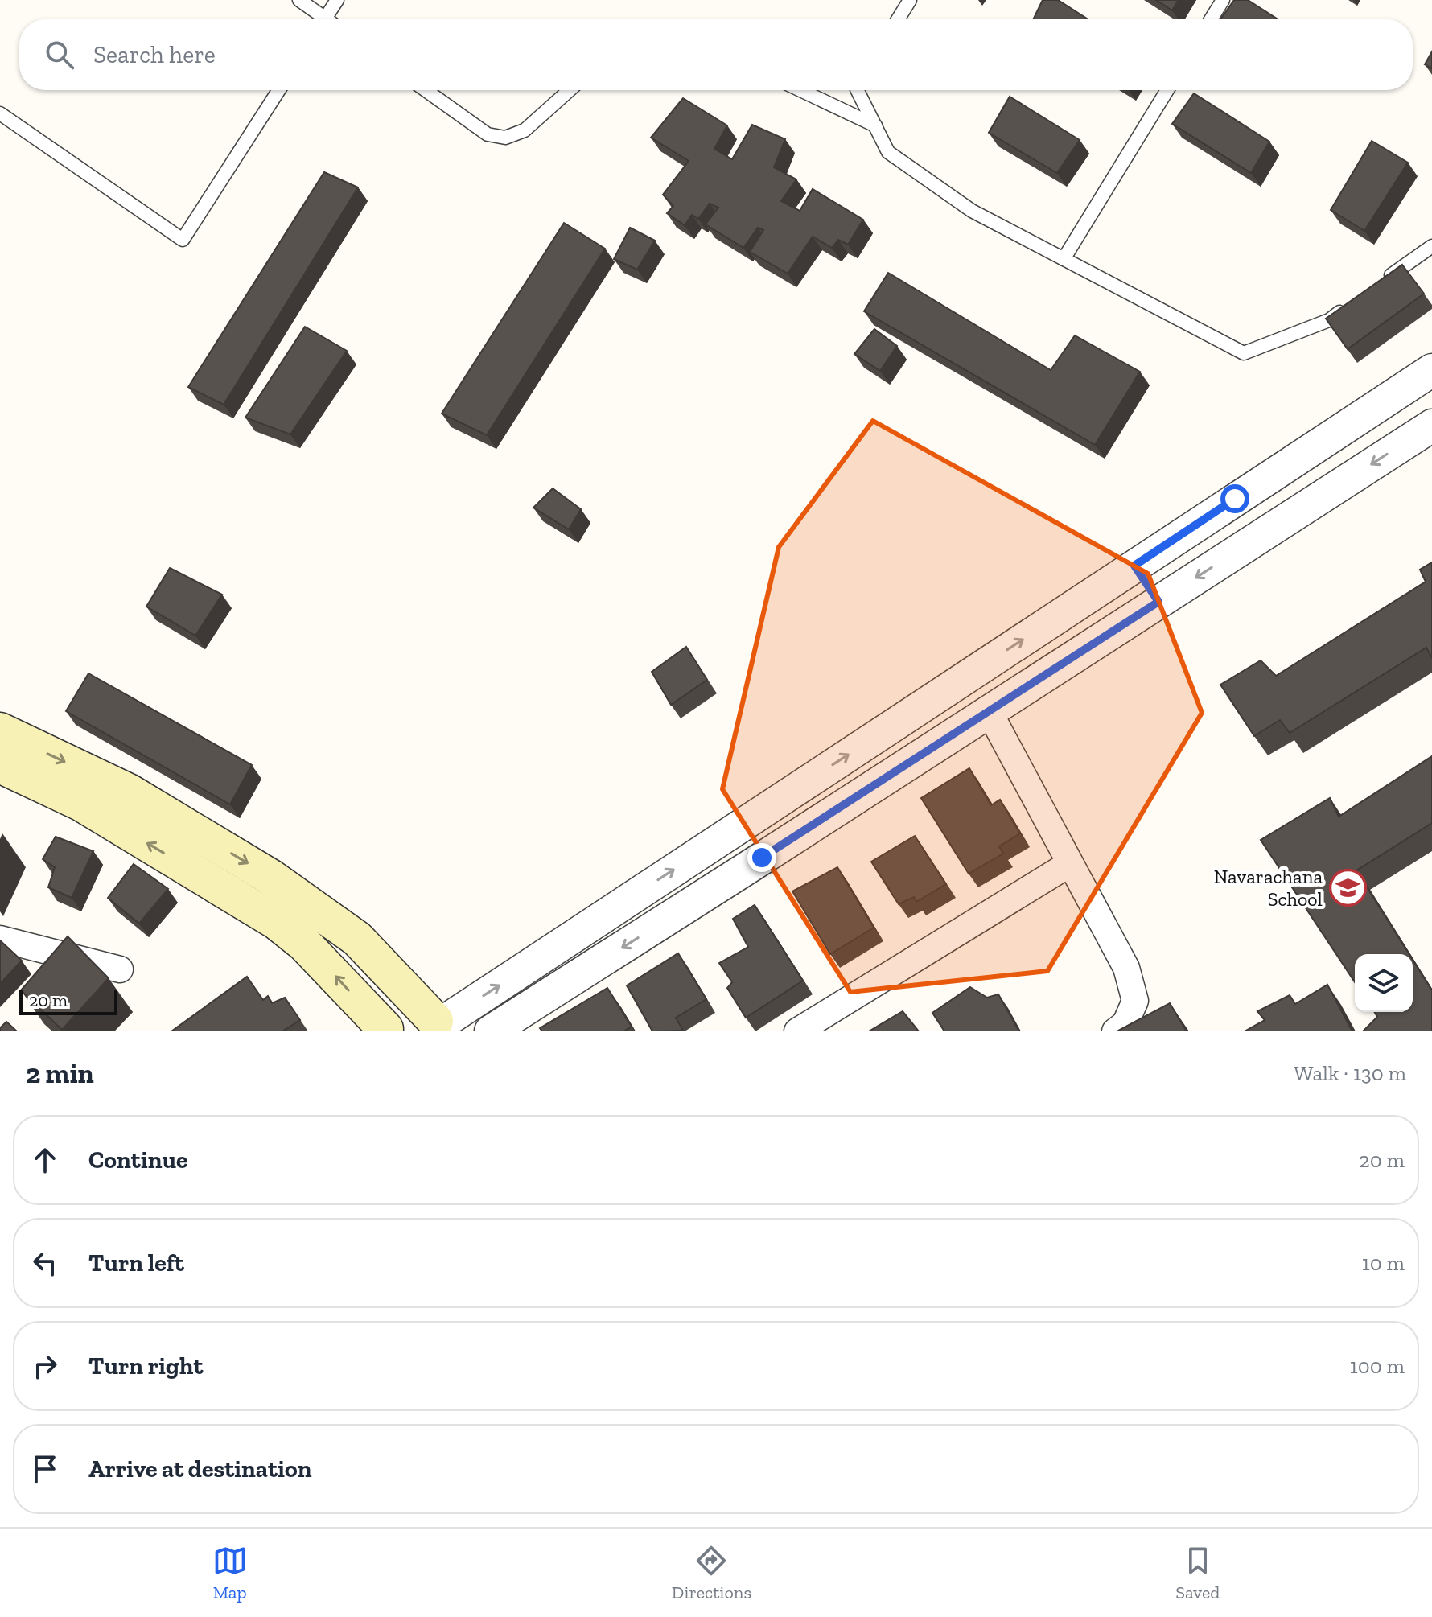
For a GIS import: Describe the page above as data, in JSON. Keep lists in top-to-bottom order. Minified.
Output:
{"places":{"school or university":["Navarachana School"]},"scale_bar":"20 m","page":{"search":"Search here","scale":"20 m","heading":["2 min","Walk · 130 m"],"list":[["Continue","20 m"],["Turn left","10 m"],["Turn right","100 m"],"Arrive at destination"],"nav":["Map","Directions","Saved"]}}
